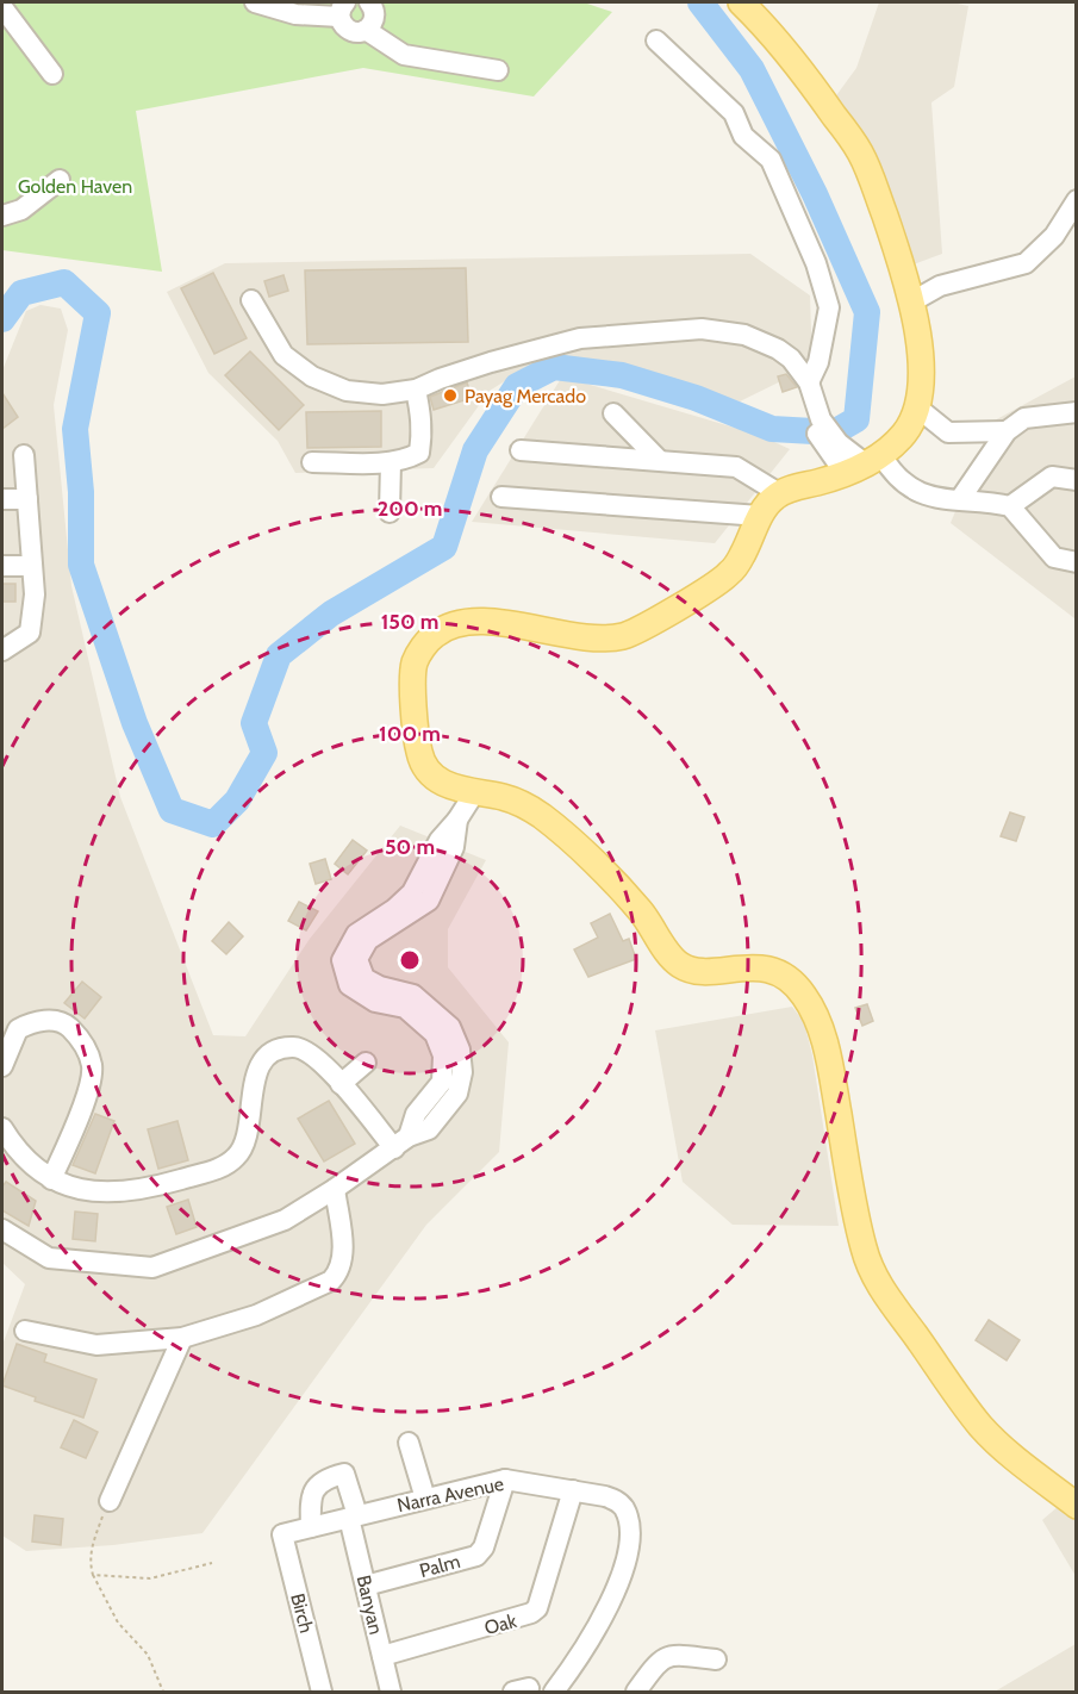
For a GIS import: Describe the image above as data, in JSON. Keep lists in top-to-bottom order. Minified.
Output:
{"streets":{"street":["Narra Avenue","Palm","Banyan","Birch","Oak"]},"crossings":[["Narra Avenue","Palm"],["Narra Avenue","Banyan"],["Narra Avenue","Birch"],["Narra Avenue","Oak"],["Palm","Banyan"],["Banyan","Oak"]],"parks":["Golden Haven"],"places":["Payag Mercado"],"rings":["200 m","150 m","100 m","50 m"]}
